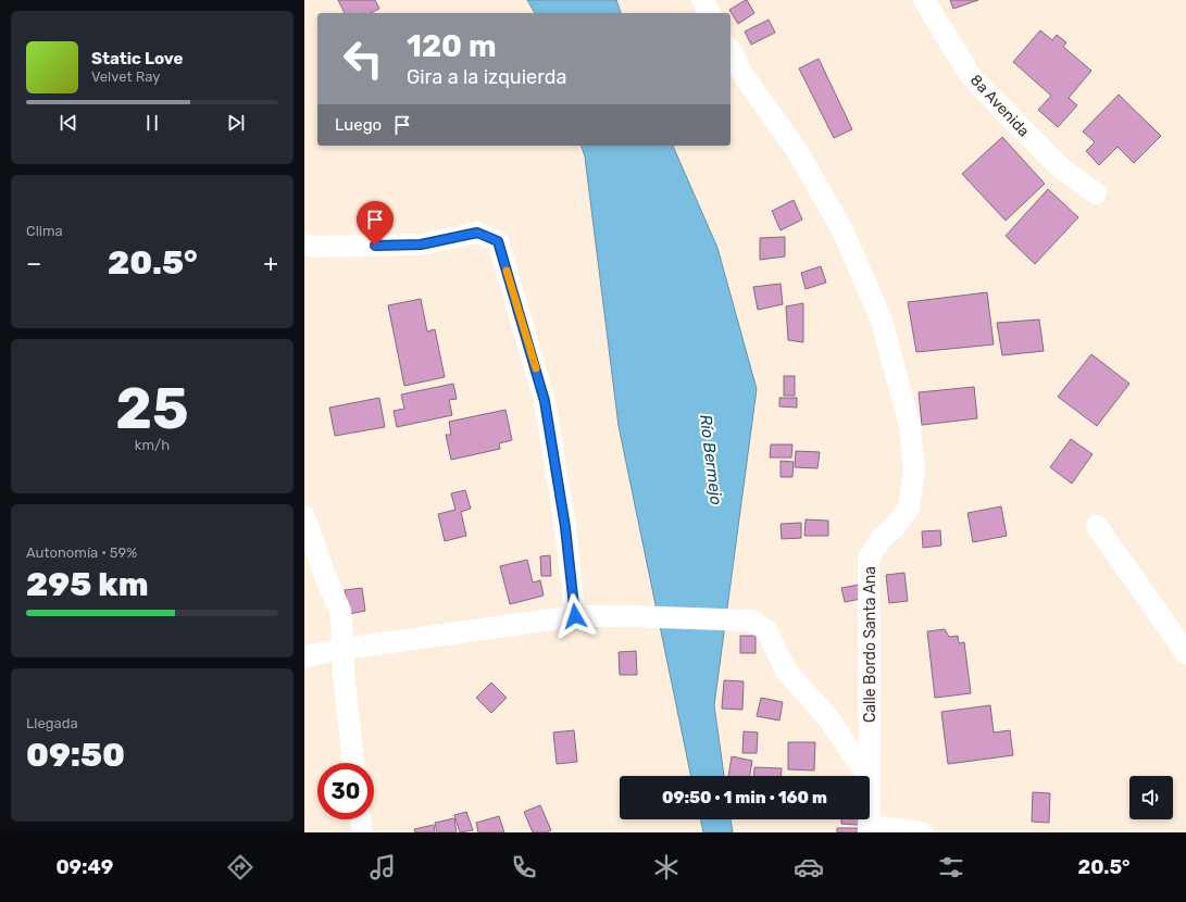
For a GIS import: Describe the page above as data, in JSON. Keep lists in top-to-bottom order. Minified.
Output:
{"streets":{"street":["8a Avenida","Calle Bordo Santa Ana"]},"water":["Río Bermejo"],"page":{"turn":["120 m","Gira a la izquierda"],"song":["Static Love","Velvet Ray"],"then":"Luego","tile":["Clima",["25","km/h"],["Autonomía · 59%","295 km"],["Llegada","09:50"]],"heat":["−","20.5°","+"],"limit":"30","trip":"09:50 · 1 min · 160 m","tabs":["09:49","20.5°"]}}
